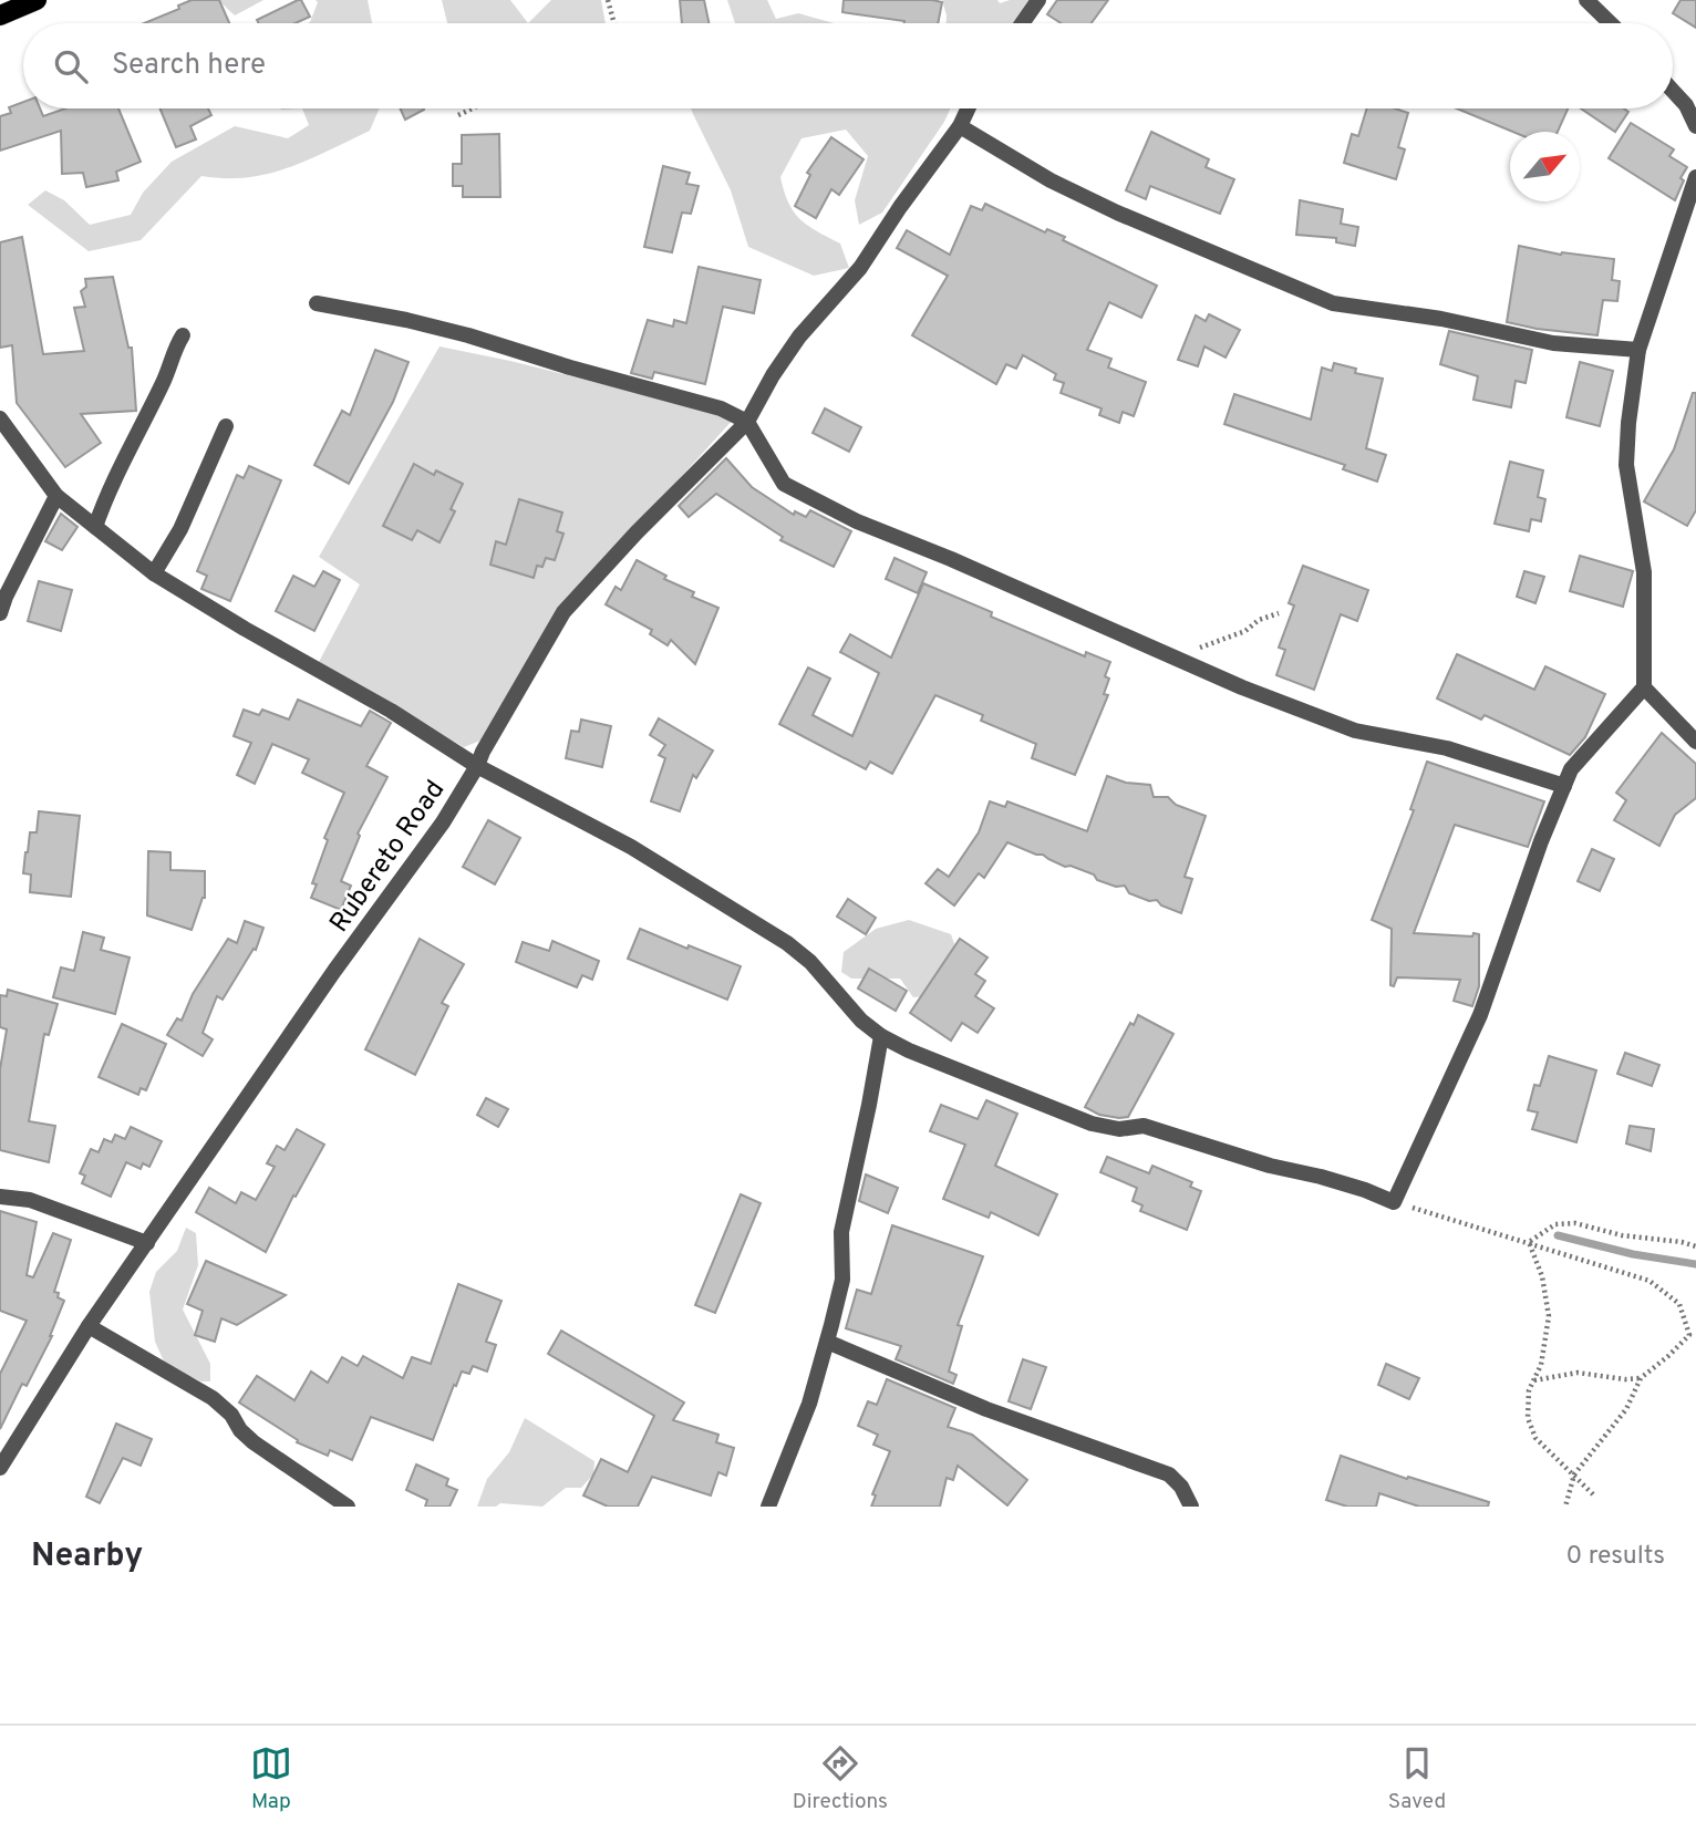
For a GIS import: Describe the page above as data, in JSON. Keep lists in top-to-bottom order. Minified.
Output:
{"streets":{"street":["Rubereto Road"]},"north":"top right","page":{"search":"Search here","heading":["Nearby","0 results"],"nav":["Map","Directions","Saved"]}}
